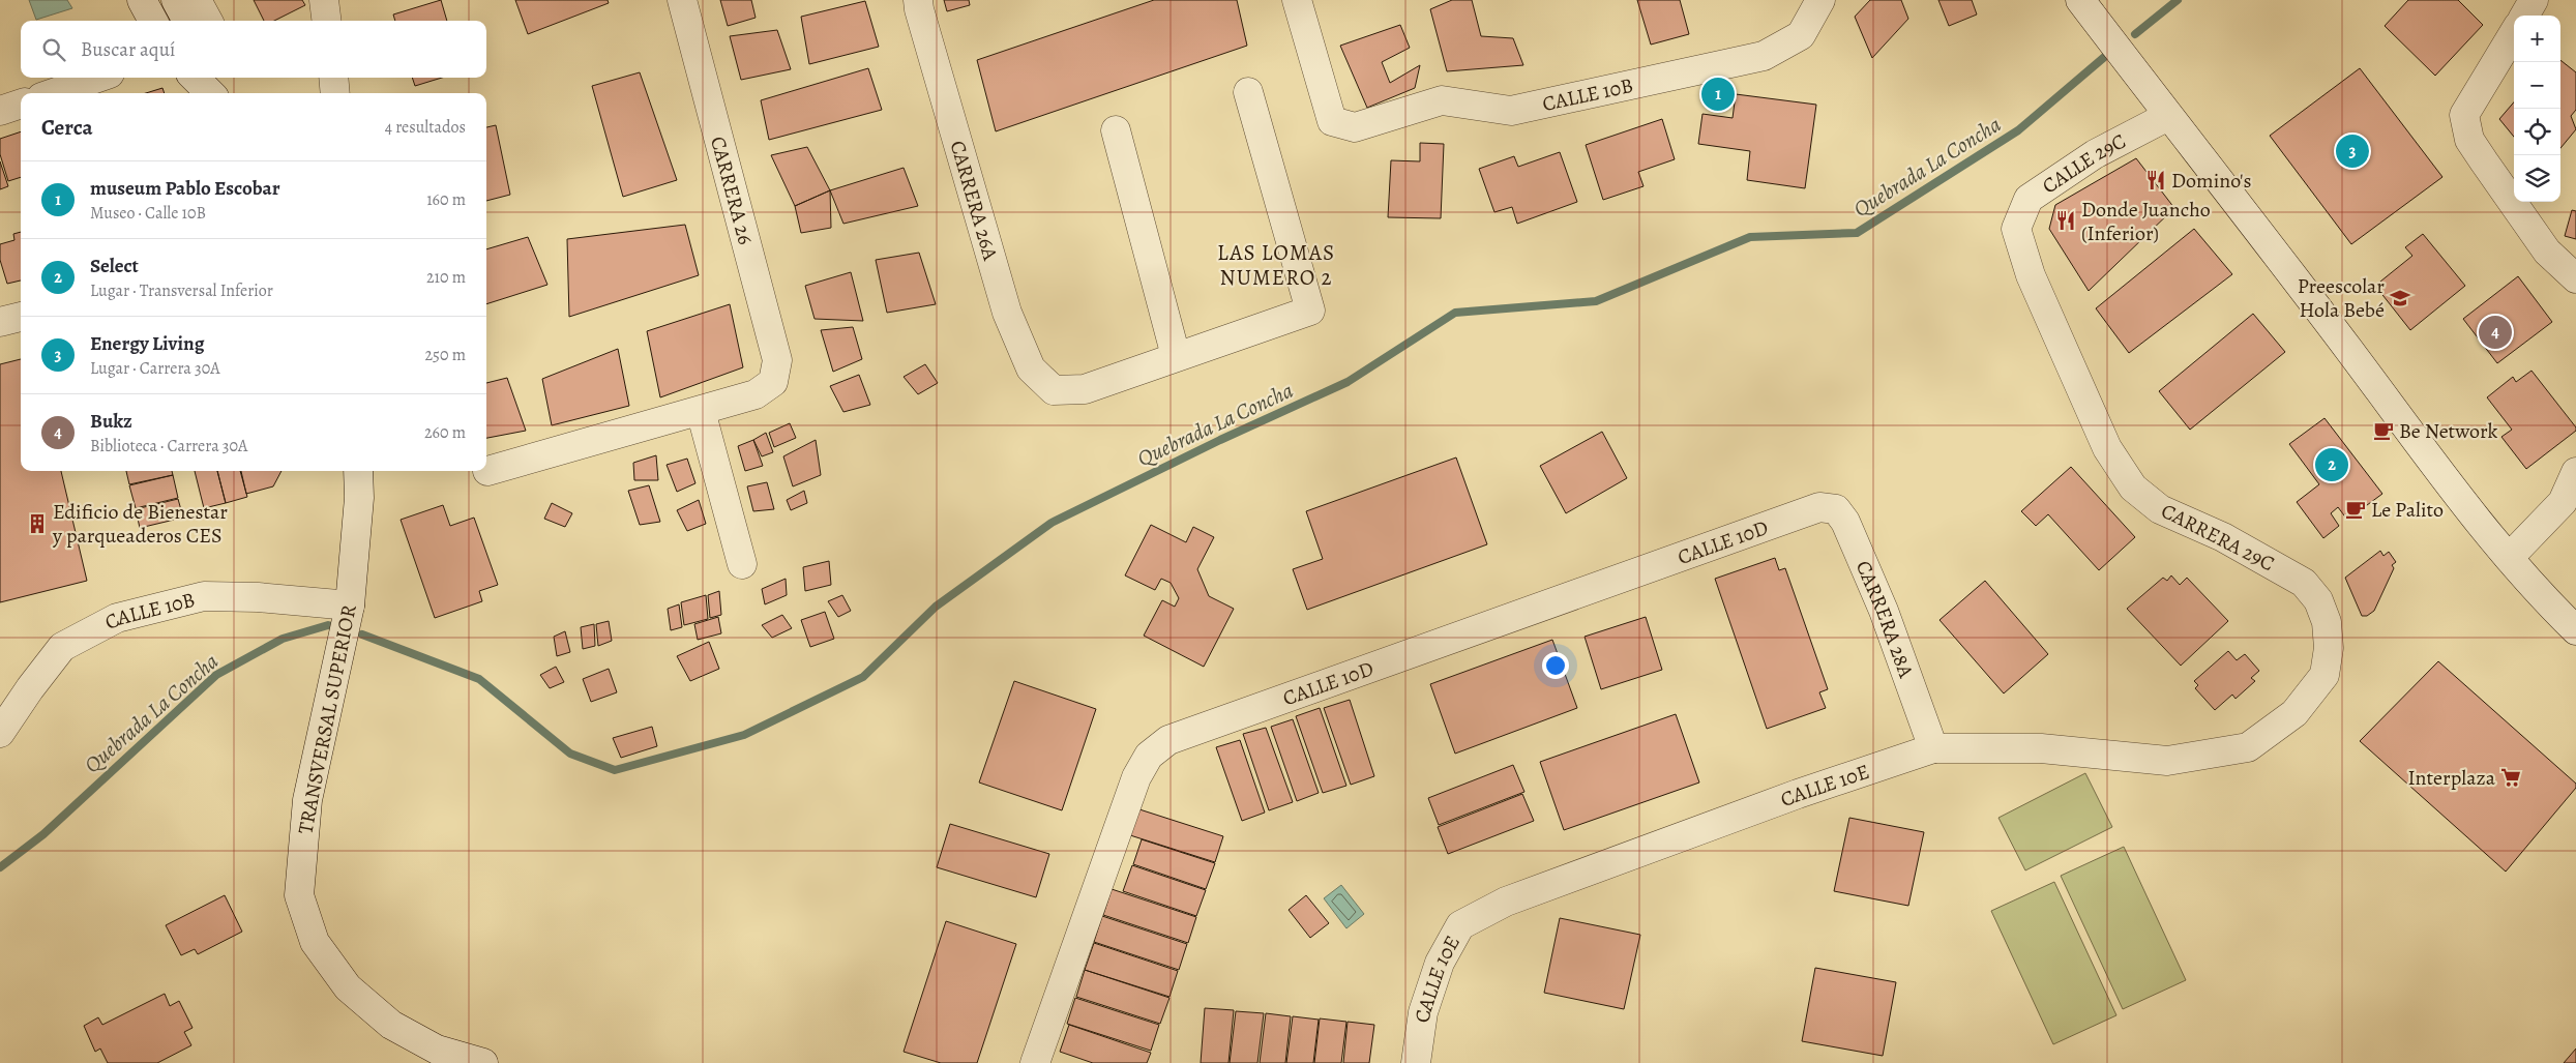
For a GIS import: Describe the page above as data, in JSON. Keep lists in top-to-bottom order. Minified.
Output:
{"streets":{"street":["CALLE 10B","CALLE 29C","CARRERA 26","CARRERA 26A","CARRERA 29C","CALLE 10D","CARRERA 28A","TRANSVERSAL SUPERIOR","CALLE 10E"]},"crossings":[["CALLE 10B","TRANSVERSAL SUPERIOR"],["CALLE 29C","CARRERA 29C"],["CARRERA 29C","CALLE 10E"],["CALLE 10D","CARRERA 28A"],["CARRERA 28A","CALLE 10E"]],"districts":["LAS LOMAS NUMERO 2"],"water":["Quebrada La Concha"],"places":{"restaurant":["Domino's","Donde Juancho (Inferior)"],"school or university":["Preescolar Hola Bebé"],"cafe":["Be Network","Le Palito"],"building":["Edificio de Bienestar y parqueaderos CES"],"supermarket":["Interplaza"]},"page":{"map_buttons":["+","−"],"search":"Buscar aquí","pins":["1","3","4","2"],"heading":["Cerca","4 resultados"],"list":[{"mark":"1","name":"museum Pablo Escobar","note":"Museo · Calle 10B","value":"160 m"},{"mark":"2","name":"Select","note":"Lugar · Transversal Inferior","value":"210 m"},{"mark":"3","name":"Energy Living","note":"Lugar · Carrera 30A","value":"250 m"},{"mark":"4","name":"Bukz","note":"Biblioteca · Carrera 30A","value":"260 m"}]}}
